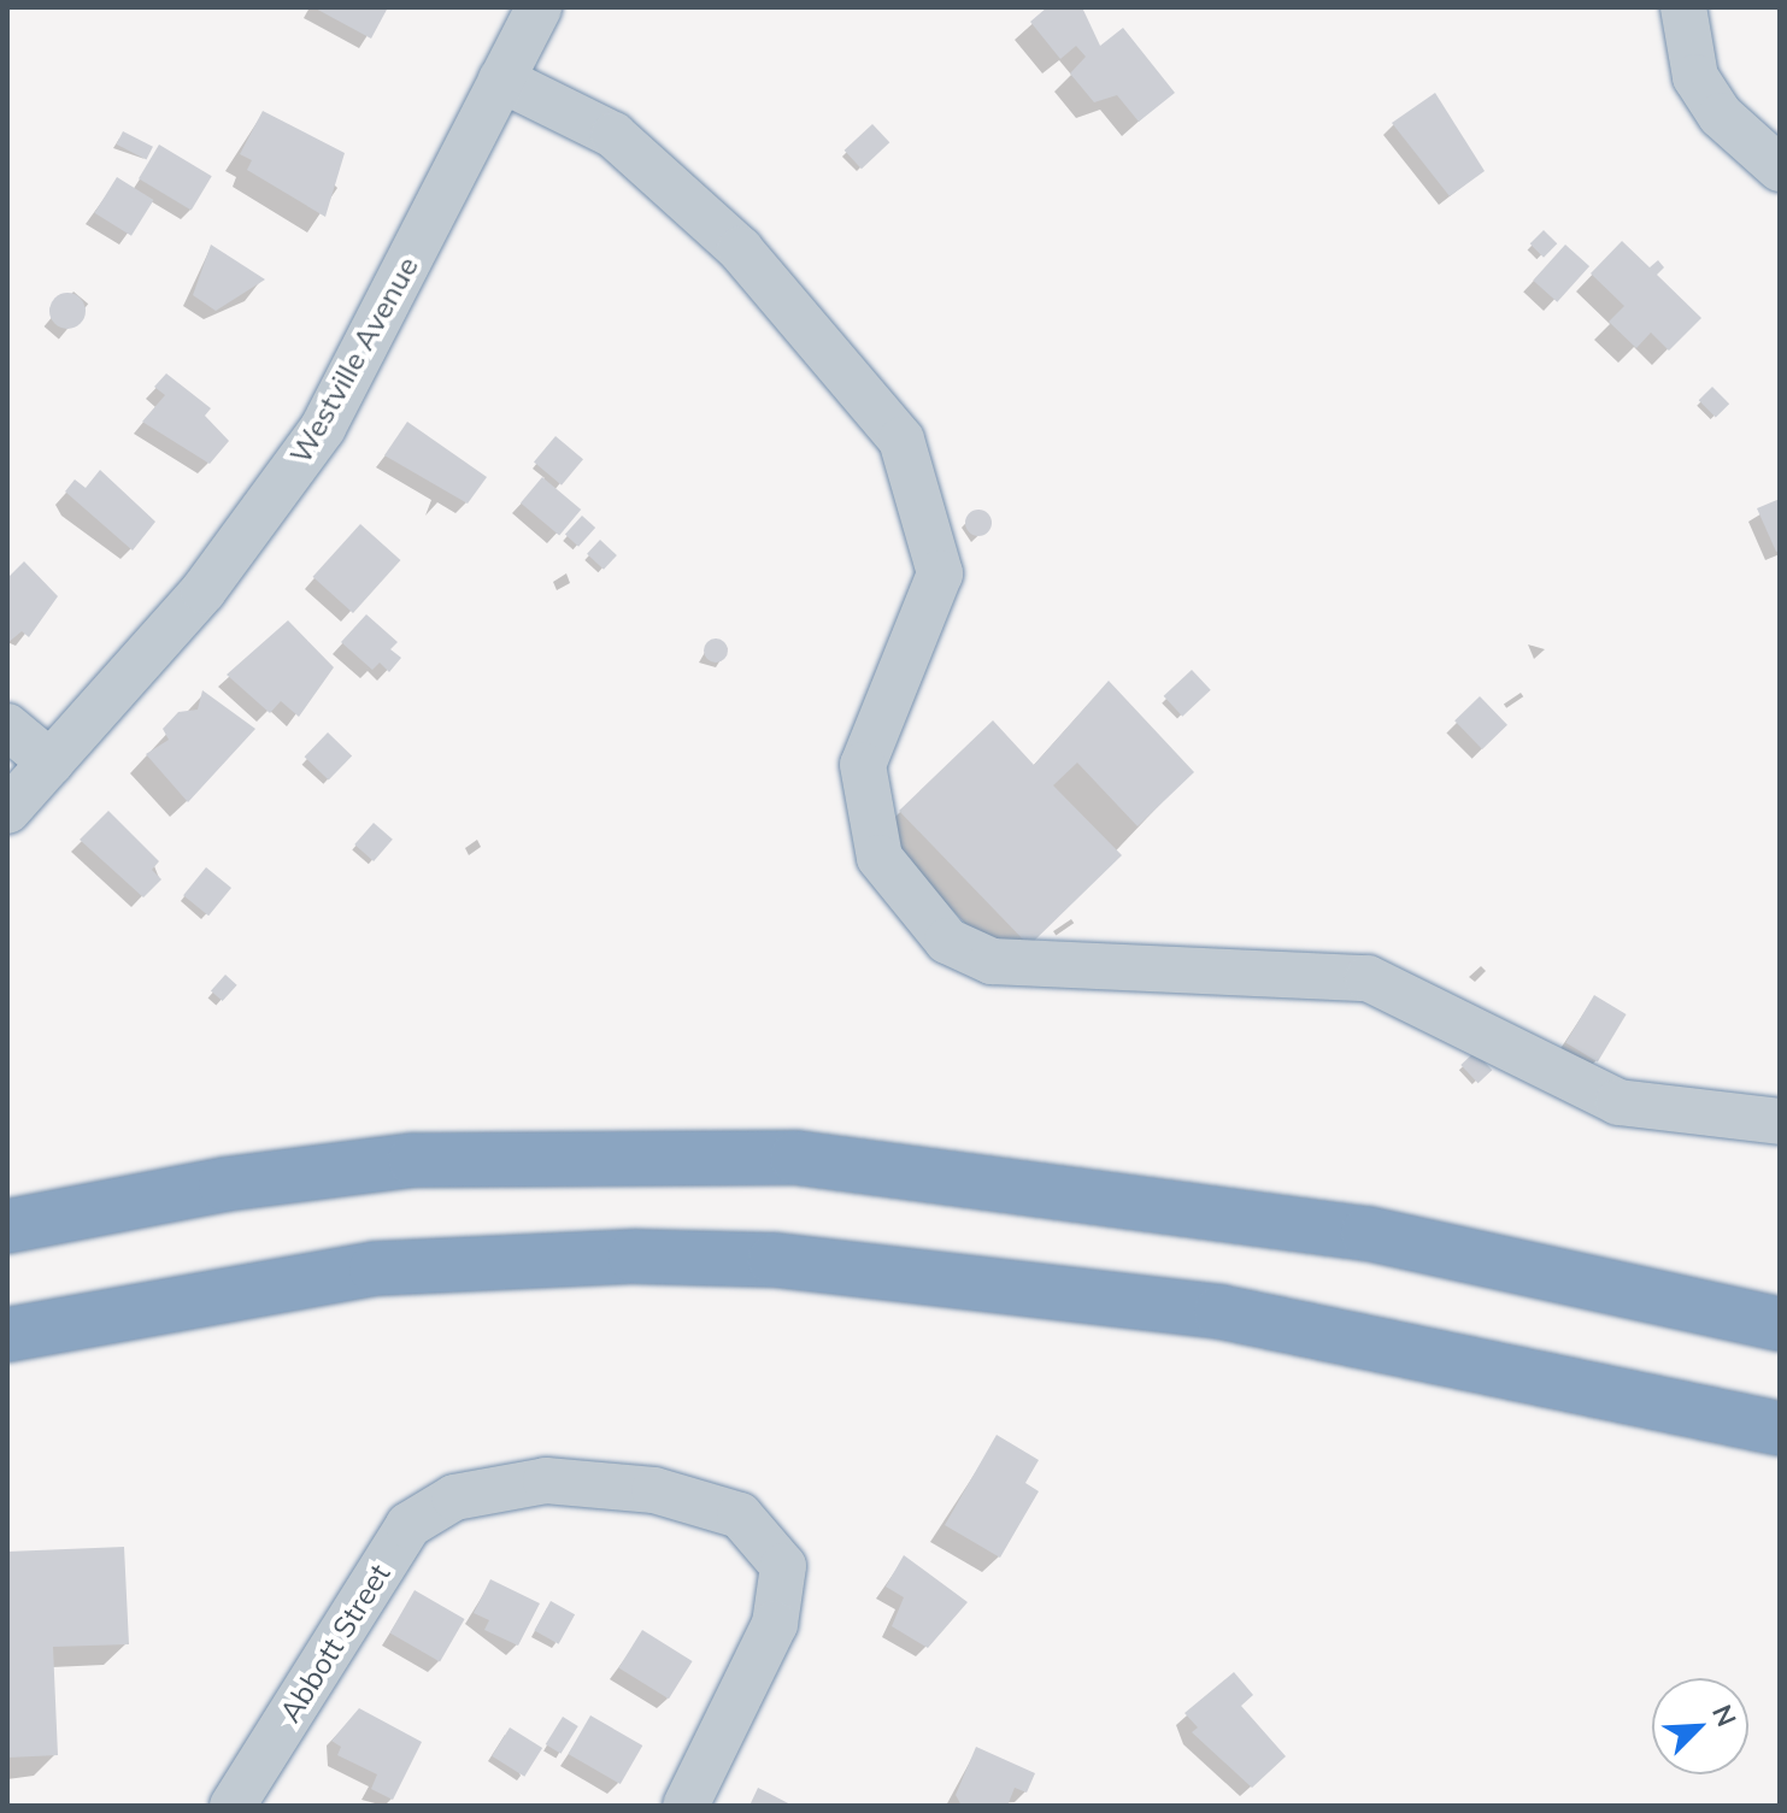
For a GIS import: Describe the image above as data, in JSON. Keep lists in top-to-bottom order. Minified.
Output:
{"streets":{"street":["Westville Avenue","Abbott Street"]},"north":"top right"}
